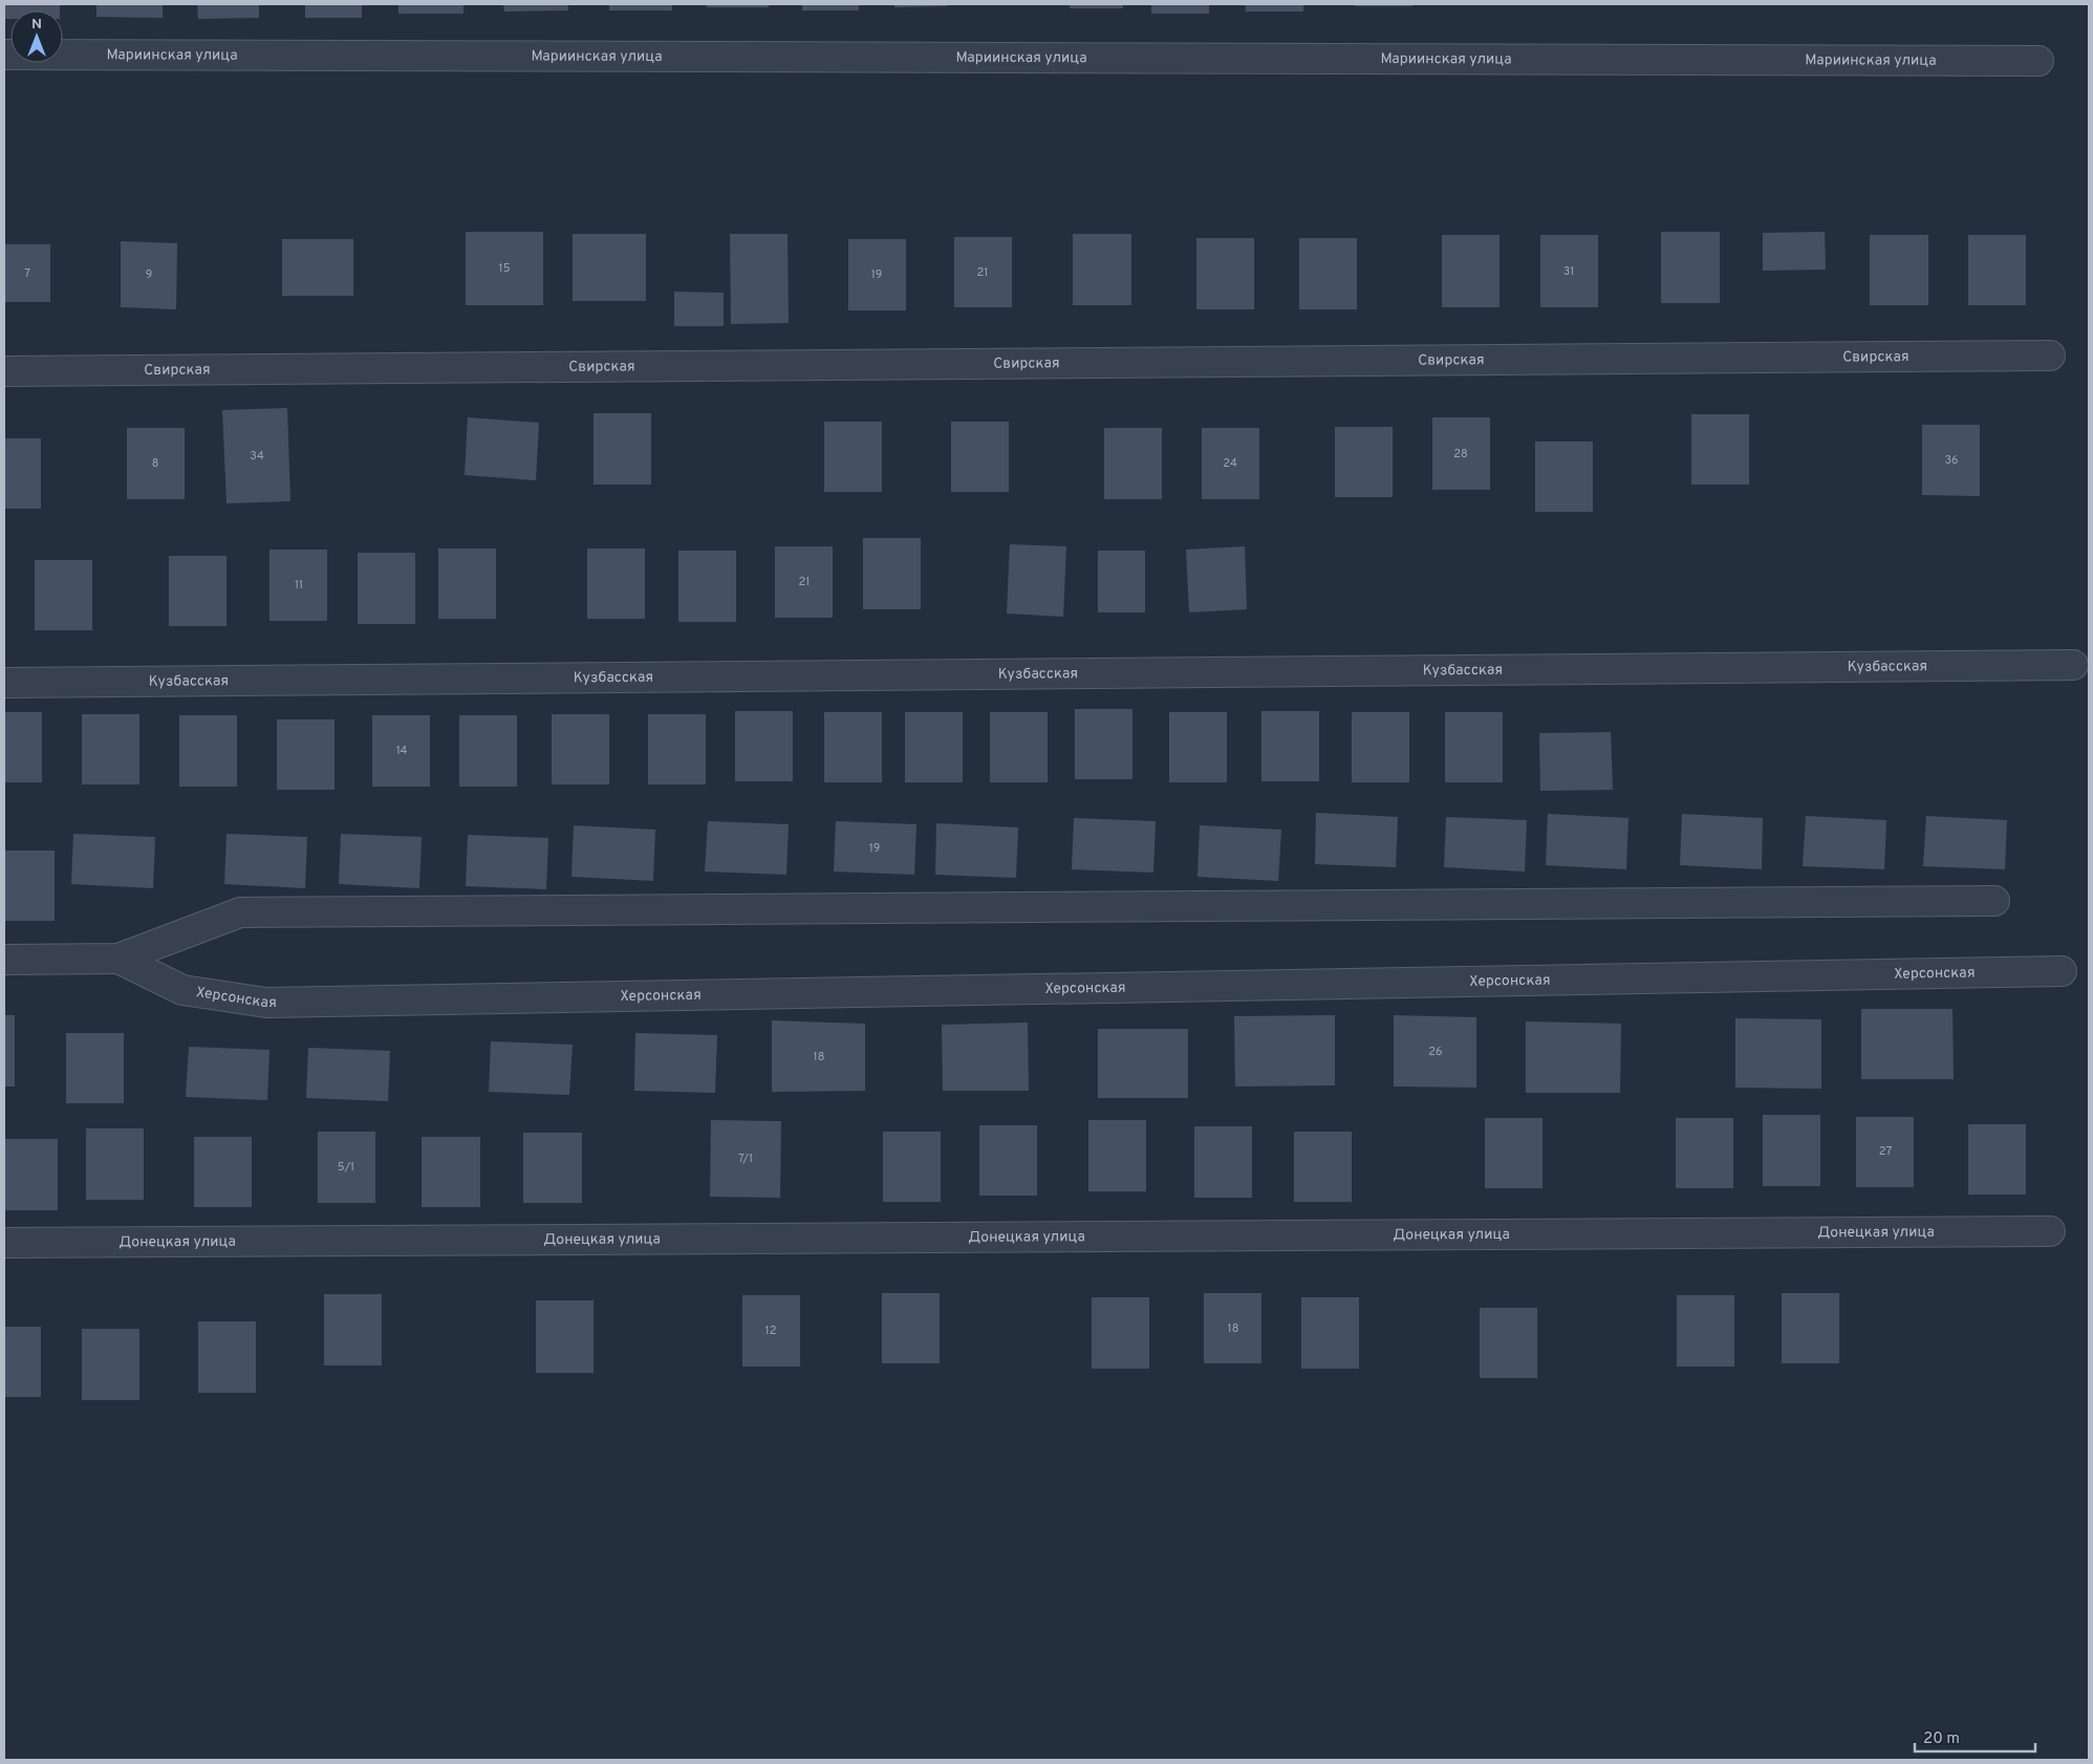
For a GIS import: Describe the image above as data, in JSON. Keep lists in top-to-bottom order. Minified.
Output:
{"streets":{"street":["Мариинская улица","Свирская","Кузбасская","Херсонская","Донецкая улица"]},"house_numbers":["15","31","21","7","9","19","28","34","36","8","24","21","11","14","19","26","18","27","7/1","5/1","18","12"],"scale_bar":"20 m","north":"top"}
